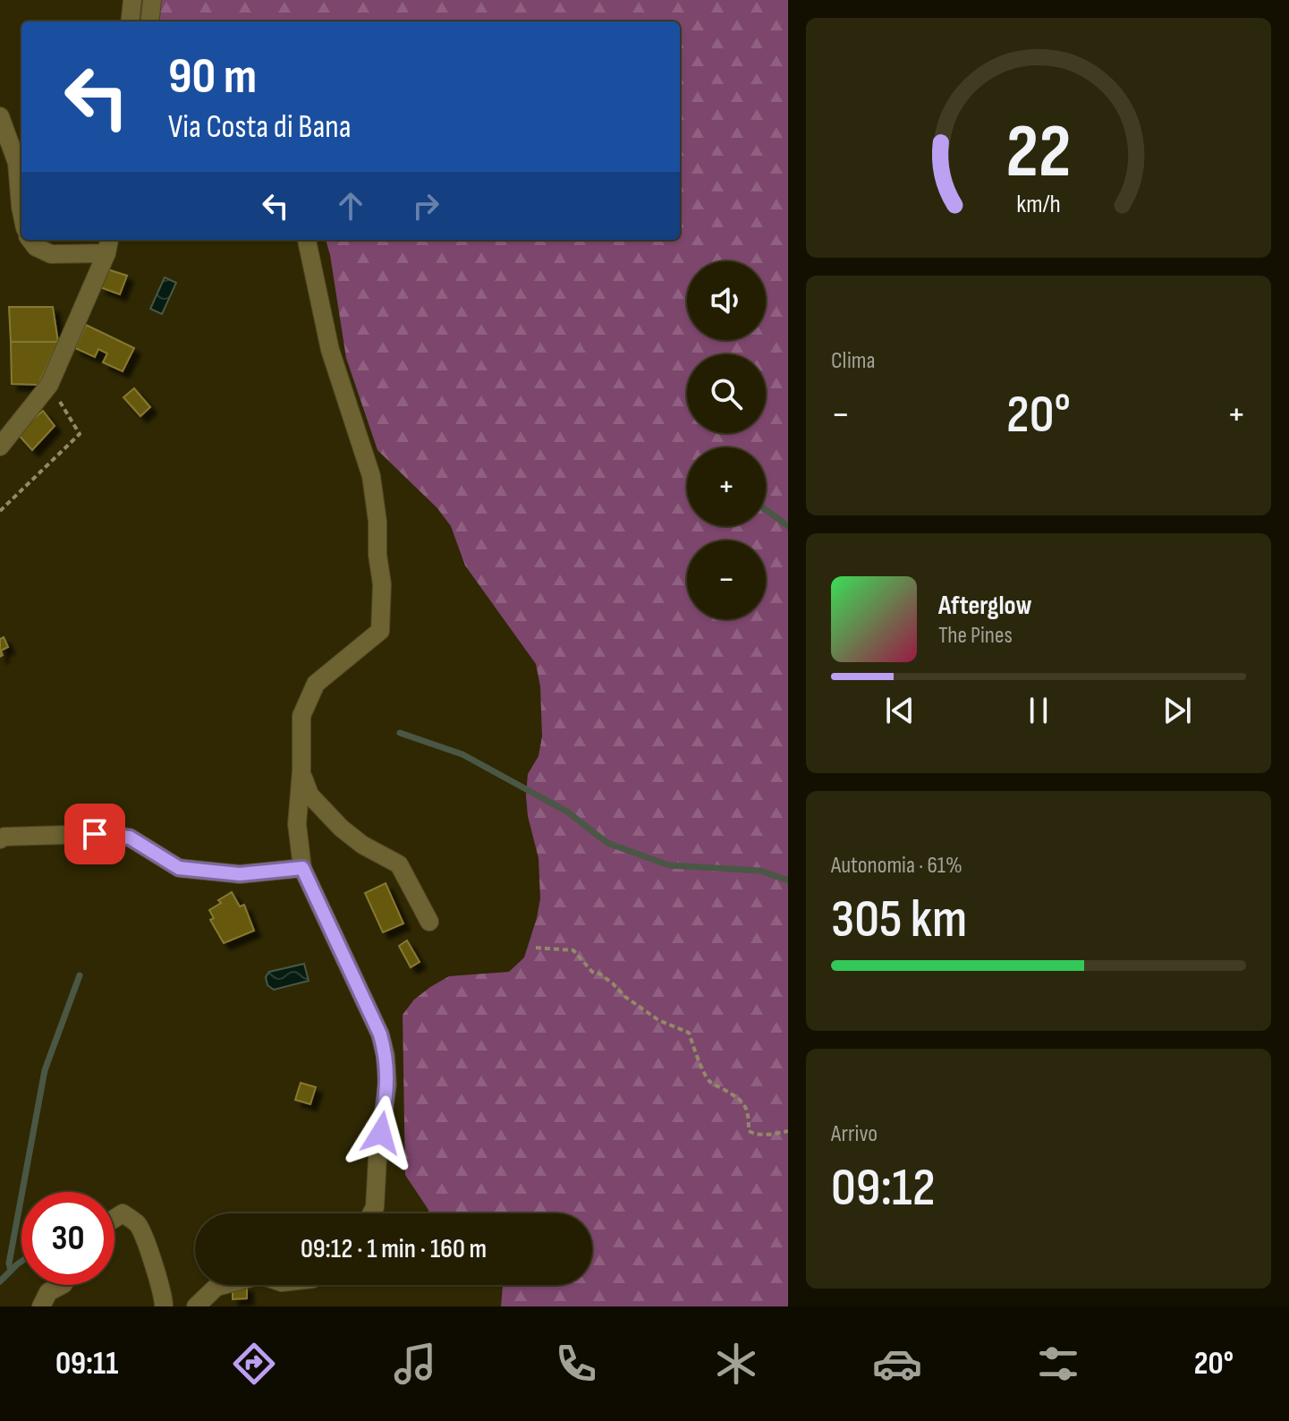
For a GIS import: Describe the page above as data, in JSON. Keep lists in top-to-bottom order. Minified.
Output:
{"page":{"turn":["90 m","Via Costa di Bana"],"map_buttons":["+","−"],"tile":["Clima",["Autonomia · 61%","305 km"],["Arrivo","09:12"]],"heat":["−","20°","+"],"song":["Afterglow","The Pines"],"limit":"30","trip":"09:12 · 1 min · 160 m","tabs":["09:11","20°"],"gauge":["22","km/h"]}}
